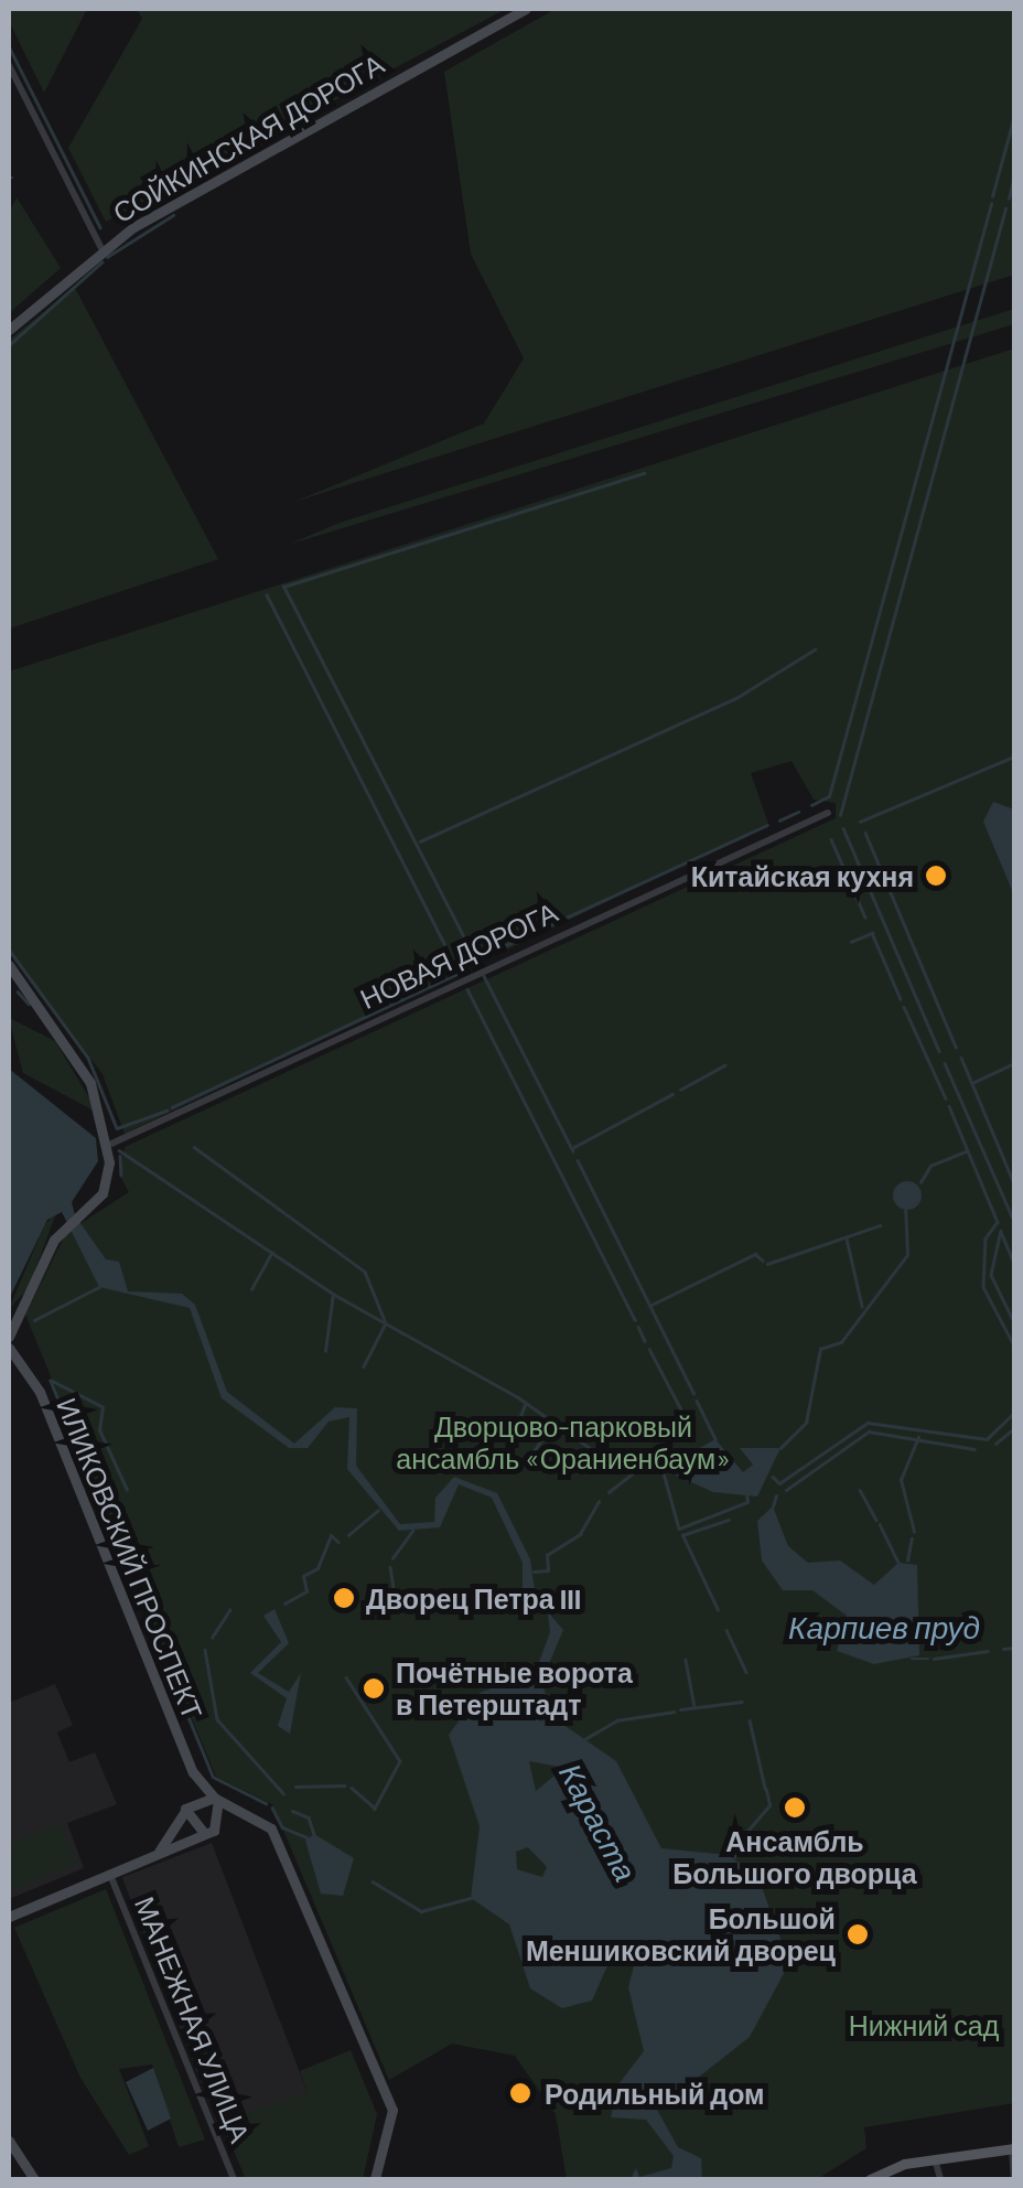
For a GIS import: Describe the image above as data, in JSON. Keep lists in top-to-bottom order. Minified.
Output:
{"streets":{"main road":["СОЙКИНСКАЯ ДОРОГА","ИЛИКОВСКИЙ ПРОСПЕКТ"],"street":["НОВАЯ ДОРОГА","МАНЕЖНАЯ УЛИЦА"]},"water":["Карпиев пруд","Караста"],"parks":["Дворцово-парковый ансамбль «Ораниенбаум»","Нижний сад"],"places":["Китайская кухня","Дворец Петра III","Почётные ворота в Петерштадт","Ансамбль Большого дворца","Большой Меншиковский дворец","Родильный дом"]}
